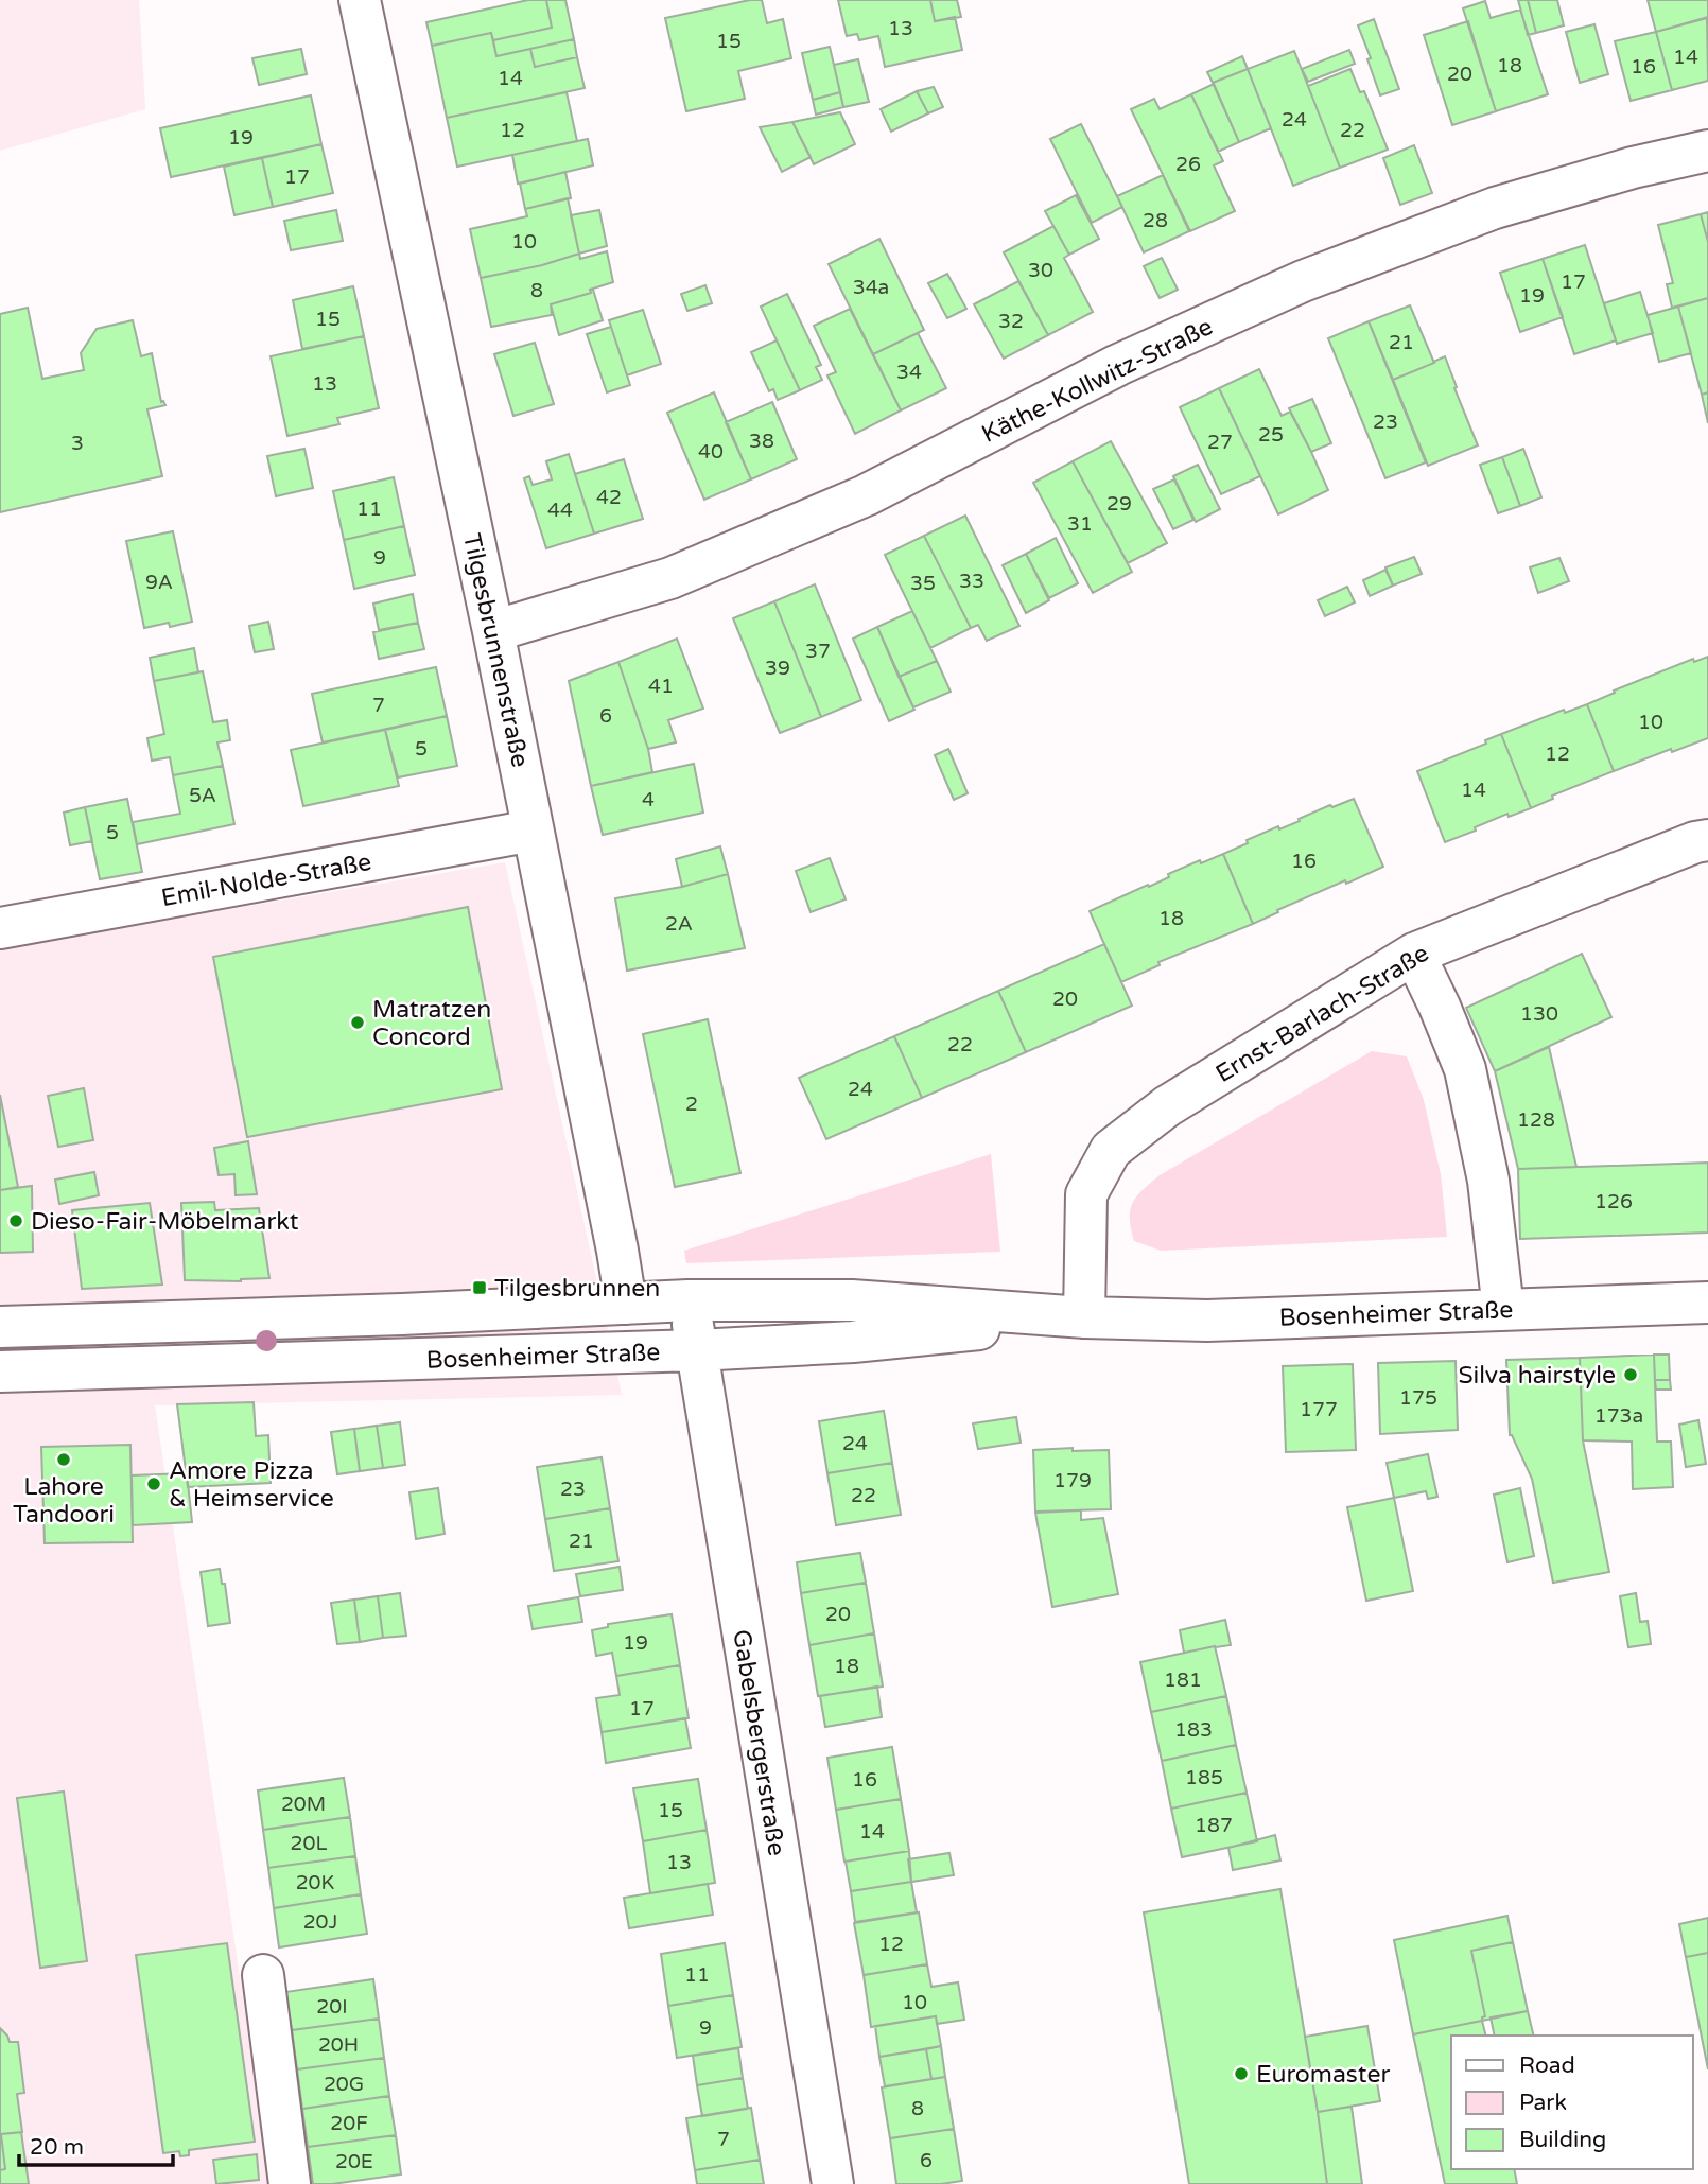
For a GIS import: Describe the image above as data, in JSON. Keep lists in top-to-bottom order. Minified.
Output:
{"streets":{"street":["Käthe-Kollwitz-Straße","Tilgesbrunnenstraße","Emil-Nolde-Straße","Ernst-Barlach-Straße","Bosenheimer Straße","Gabelsbergerstraße"]},"crossings":[["Käthe-Kollwitz-Straße","Tilgesbrunnenstraße"],["Tilgesbrunnenstraße","Emil-Nolde-Straße"],["Tilgesbrunnenstraße","Bosenheimer Straße"],["Ernst-Barlach-Straße","Bosenheimer Straße"],["Bosenheimer Straße","Gabelsbergerstraße"]],"places":{"other":["Matratzen Concord","Dieso-Fair-Möbelmarkt","Silva hairstyle","Lahore Tandoori","Amore Pizza & Heimservice","Euromaster"],"transit":["Tilgesbrunnen"]},"house_numbers":["13","15","14","18","16","20","14","24","12","22","19","26","17","28","10","30","17","34a","8","19","15","32","21","34","13","23","25","38","27","3","40","42","29","11","44","31","9","33","9A","35","37","39","41","7","6","10","5","12","14","5A","4","5","16","18","2A","20","130","22","24","2","128","126","175","177","173a","24","179","23","22","21","20","19","18","181","17","183","185","16","20M","15","187","14","20L","13","20K","20J","12","11","10","20I","9","20H","20G","8","20F","7","6","20E"],"legend":["Road","Park","Building"],"scale_bar":"20 m"}
